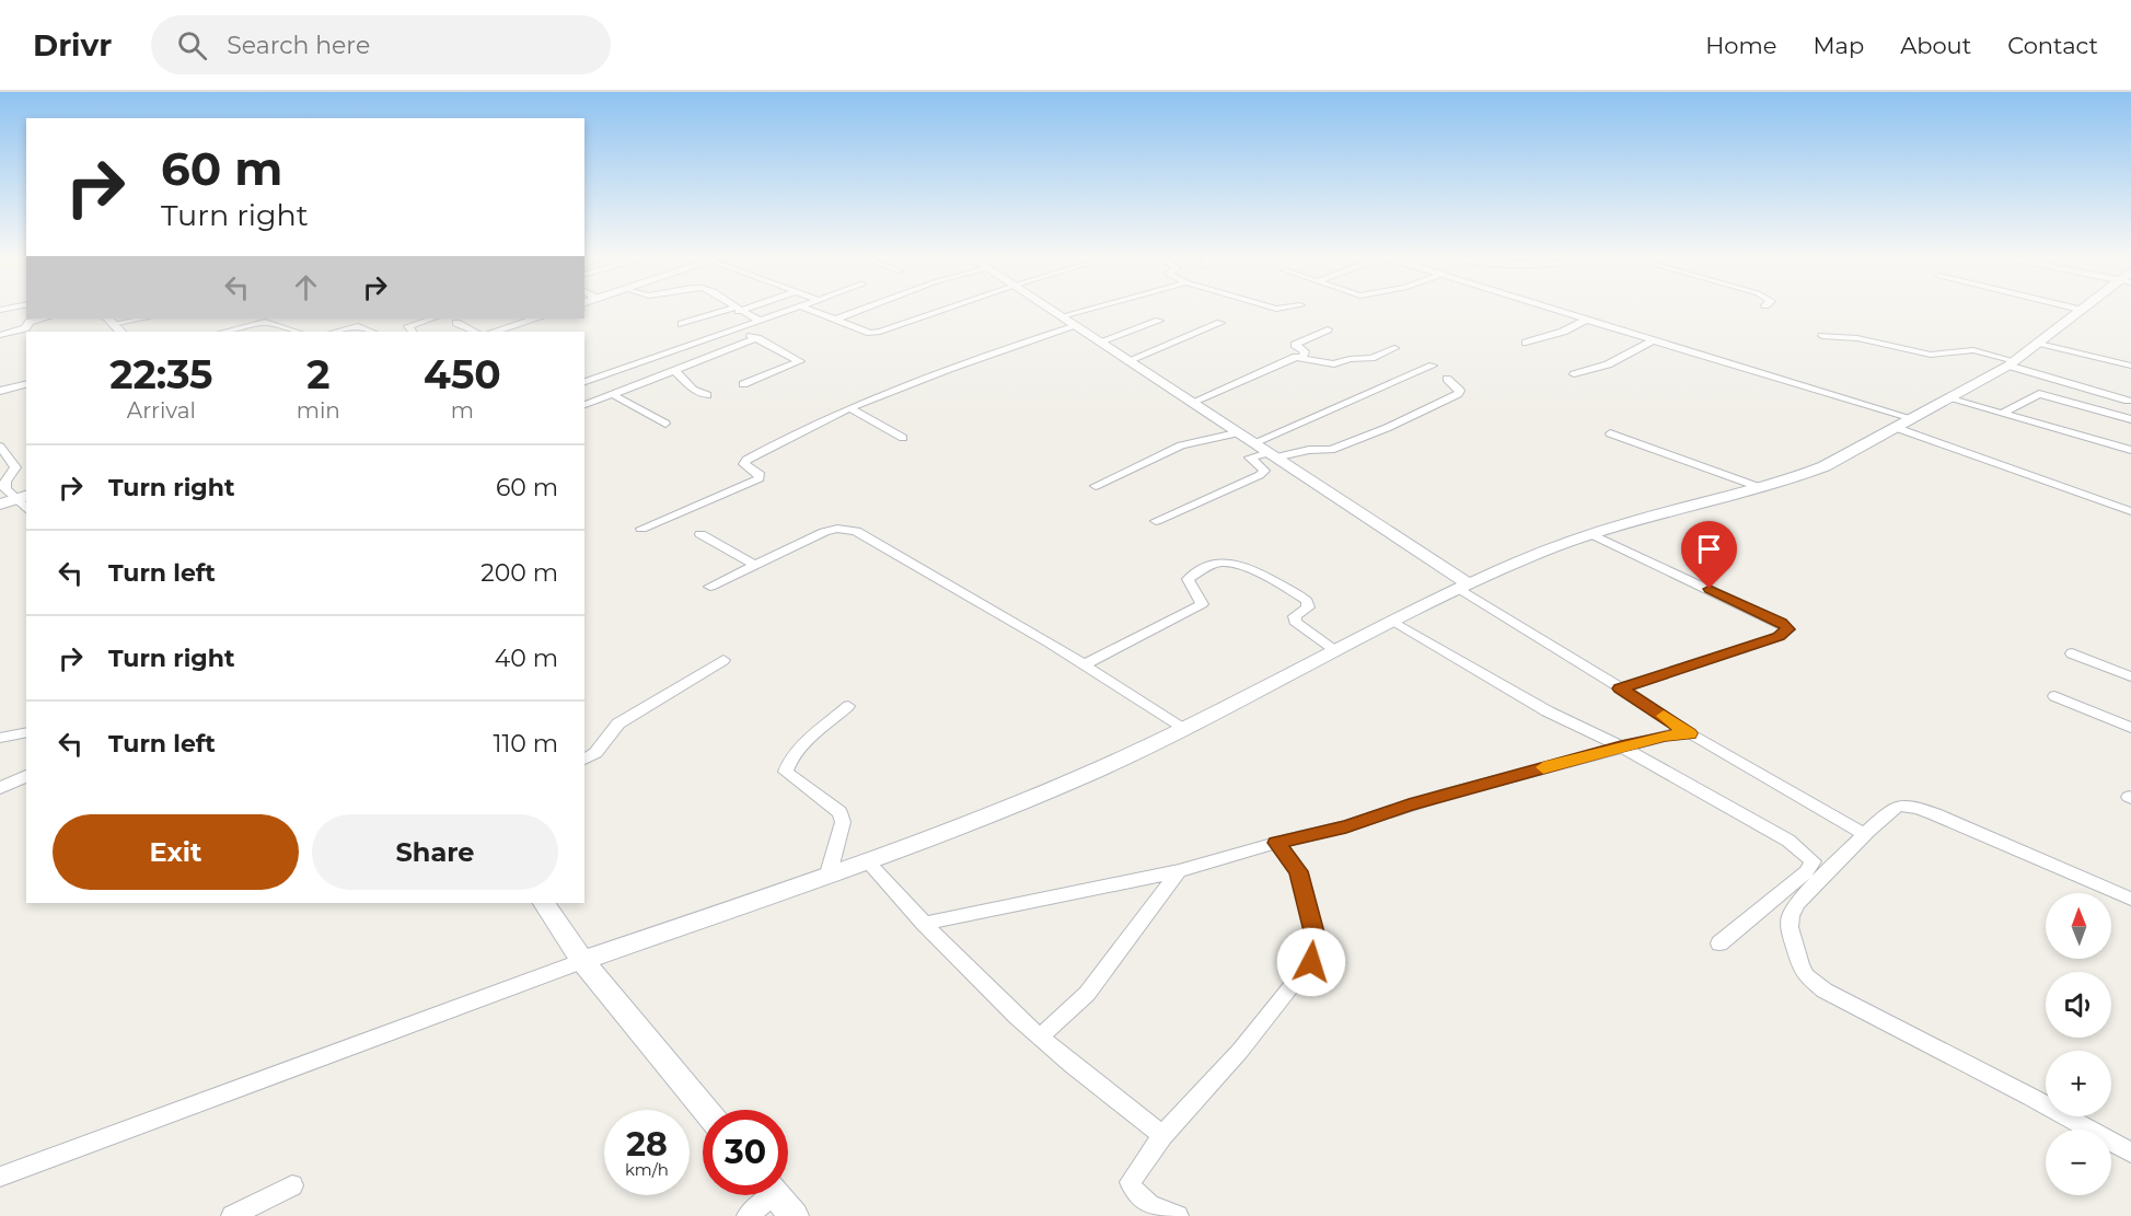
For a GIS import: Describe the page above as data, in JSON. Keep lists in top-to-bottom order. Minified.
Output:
{"north":"top","page":{"header":"Drivr","search":"Search here","nav":["Home","Map","About","Contact"],"turn":["60 m","Turn right"],"eta":["22:35","Arrival","2","min","450","m"],"list":[{"name":"Turn right","value":"60 m"},{"name":"Turn left","value":"200 m"},{"name":"Turn right","value":"40 m"},{"name":"Turn left","value":"110 m"}],"buttons":["Exit","Share"],"map_buttons":["+","−"],"speed":"28 km/h","limit":"30"}}
